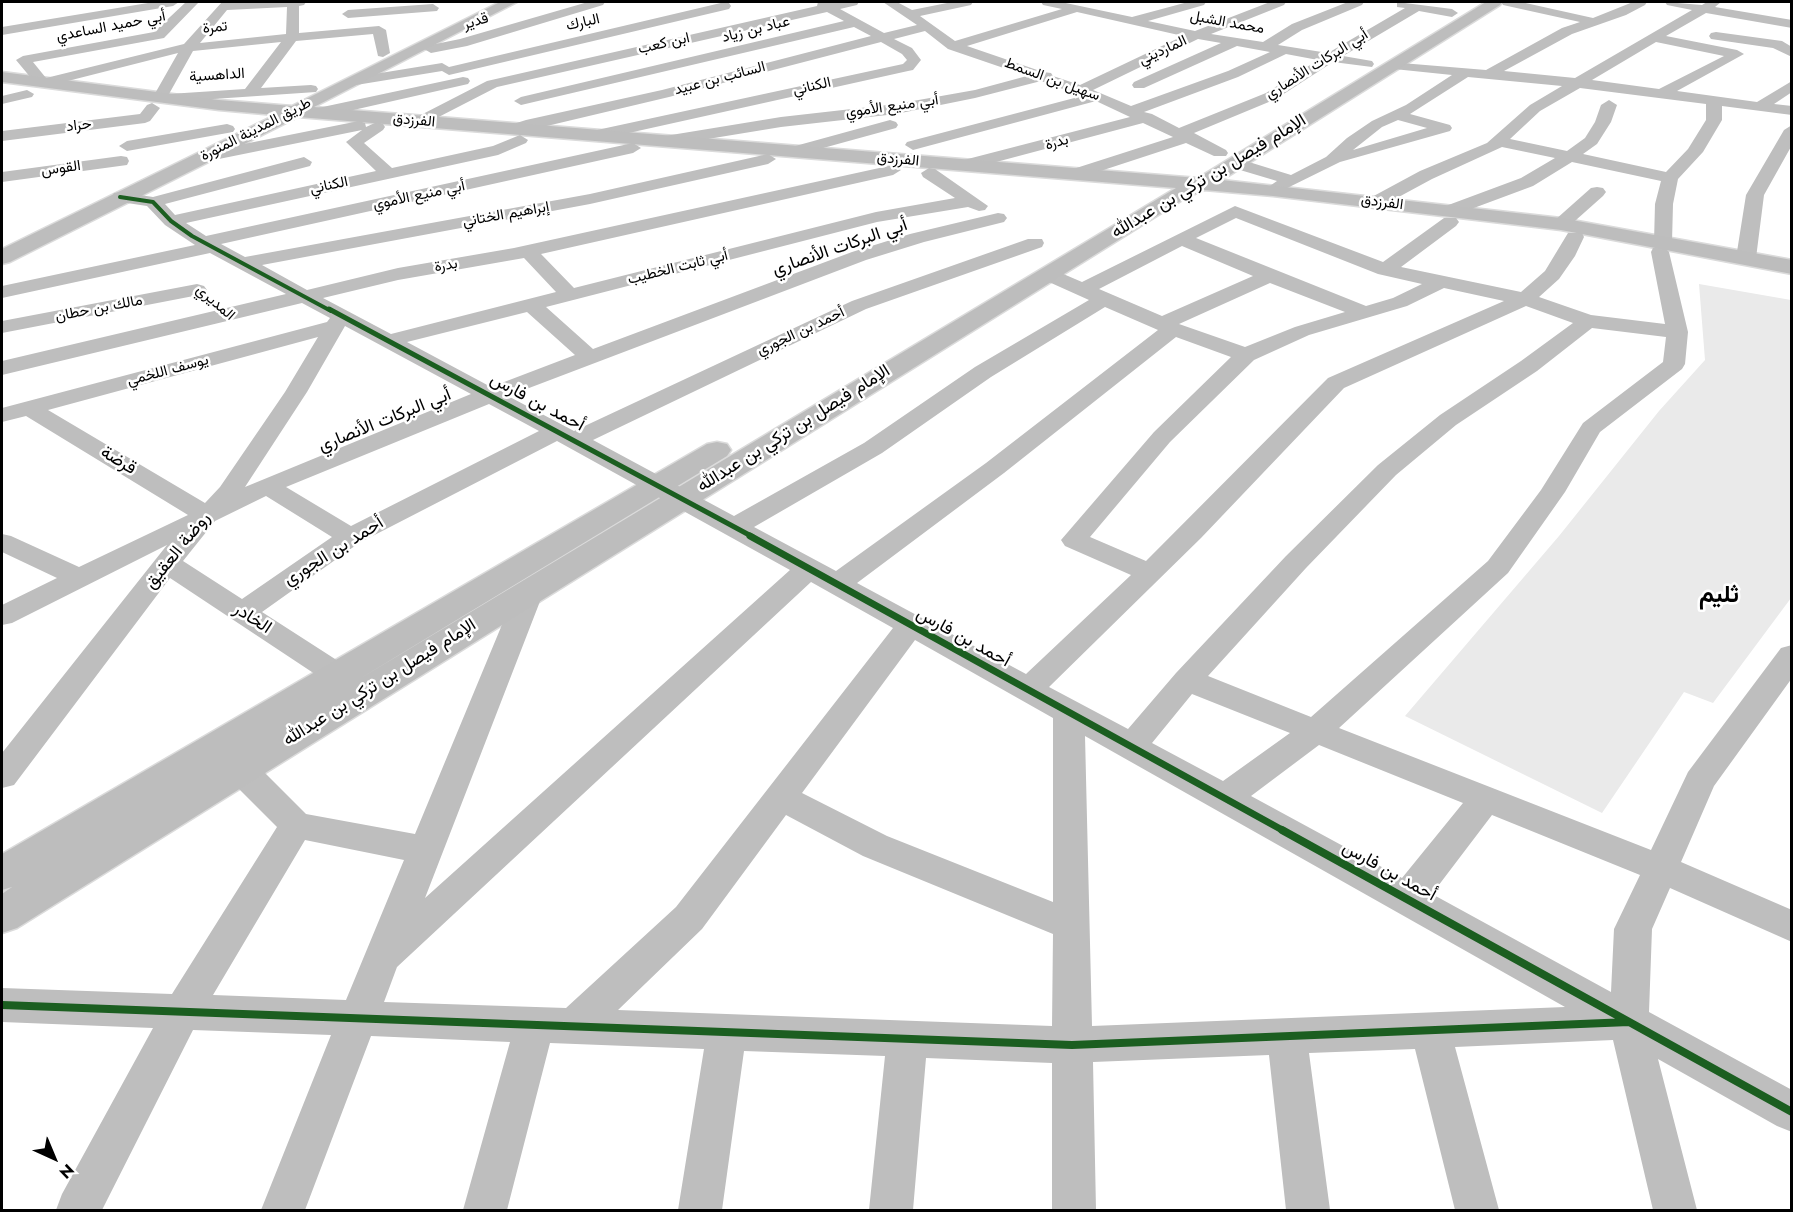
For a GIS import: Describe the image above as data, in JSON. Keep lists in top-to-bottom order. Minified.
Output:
{"streets":{"main road":["الفرزدق","طريق المدينة المنورة","الإمام فيصل بن تركي بن عبدالله"],"street":["قدير","البارك","محمد الشبل","أبي حميد الساعدي","تمرة","عباد بن زياد","ابن كعب","المارديني","أبي البركات الأنصاري","الداهسية","السائب بن عبيد","سهيل بن السمط","الكناني","أبي منيع الأموي","حراد","بدرة","القوس","إبراهيم الختاني","أبي ثابت الخطيب","المديري","مالك بن حطان","أحمد بن الجوري","يوسف اللخمي","أحمد بن فارس","قرضة","روضة العقيق","الخادر"]},"crossings":[["قدير","البارك"],["قدير","طريق المدينة المنورة"],["البارك","طريق المدينة المنورة"],["محمد الشبل","المارديني"],["محمد الشبل","أبي البركات الأنصاري"],["محمد الشبل","بدرة"],["محمد الشبل","الإمام فيصل بن تركي بن عبدالله"],["تمرة","الفرزدق"],["تمرة","طريق المدينة المنورة"],["عباد بن زياد","الكناني"],["ابن كعب","الكناني"],["ابن كعب","الفرزدق"],["المارديني","سهيل بن السمط"],["أبي البركات الأنصاري","سهيل بن السمط"],["أبي البركات الأنصاري","الفرزدق"],["أبي البركات الأنصاري","أحمد بن فارس"],["أبي البركات الأنصاري","قرضة"],["أبي البركات الأنصاري","روضة العقيق"],["السائب بن عبيد","سهيل بن السمط"],["السائب بن عبيد","الكناني"],["السائب بن عبيد","الفرزدق"],["سهيل بن السمط","أبي منيع الأموي"],["سهيل بن السمط","الفرزدق"],["سهيل بن السمط","بدرة"],["سهيل بن السمط","الإمام فيصل بن تركي بن عبدالله"],["الكناني","الفرزدق"],["الكناني","أحمد بن فارس"],["أبي منيع الأموي","الفرزدق"],["أبي منيع الأموي","المديري"],["أبي منيع الأموي","أحمد بن فارس"],["الفرزدق","حراد"],["الفرزدق","طريق المدينة المنورة"],["الفرزدق","بدرة"],["الفرزدق","الإمام فيصل بن تركي بن عبدالله"],["الفرزدق","إبراهيم الختاني"],["حراد","طريق المدينة المنورة"],["طريق المدينة المنورة","القوس"],["طريق المدينة المنورة","أحمد بن فارس"],["بدرة","المديري"],["بدرة","أحمد بن فارس"],["القوس","أحمد بن فارس"],["الإمام فيصل بن تركي بن عبدالله","أحمد بن الجوري"],["الإمام فيصل بن تركي بن عبدالله","أحمد بن فارس"],["الإمام فيصل بن تركي بن عبدالله","الخادر"],["إبراهيم الختاني","أحمد بن فارس"],["أبي ثابت الخطيب","أحمد بن فارس"],["المديري","مالك بن حطان"],["المديري","يوسف اللخمي"],["أحمد بن الجوري","أحمد بن فارس"],["أحمد بن الجوري","الخادر"],["يوسف اللخمي","أحمد بن فارس"],["يوسف اللخمي","قرضة"],["يوسف اللخمي","روضة العقيق"],["أحمد بن فارس","روضة العقيق"],["قرضة","روضة العقيق"],["روضة العقيق","الخادر"]],"districts":["ثليم"],"north":"bottom right"}
